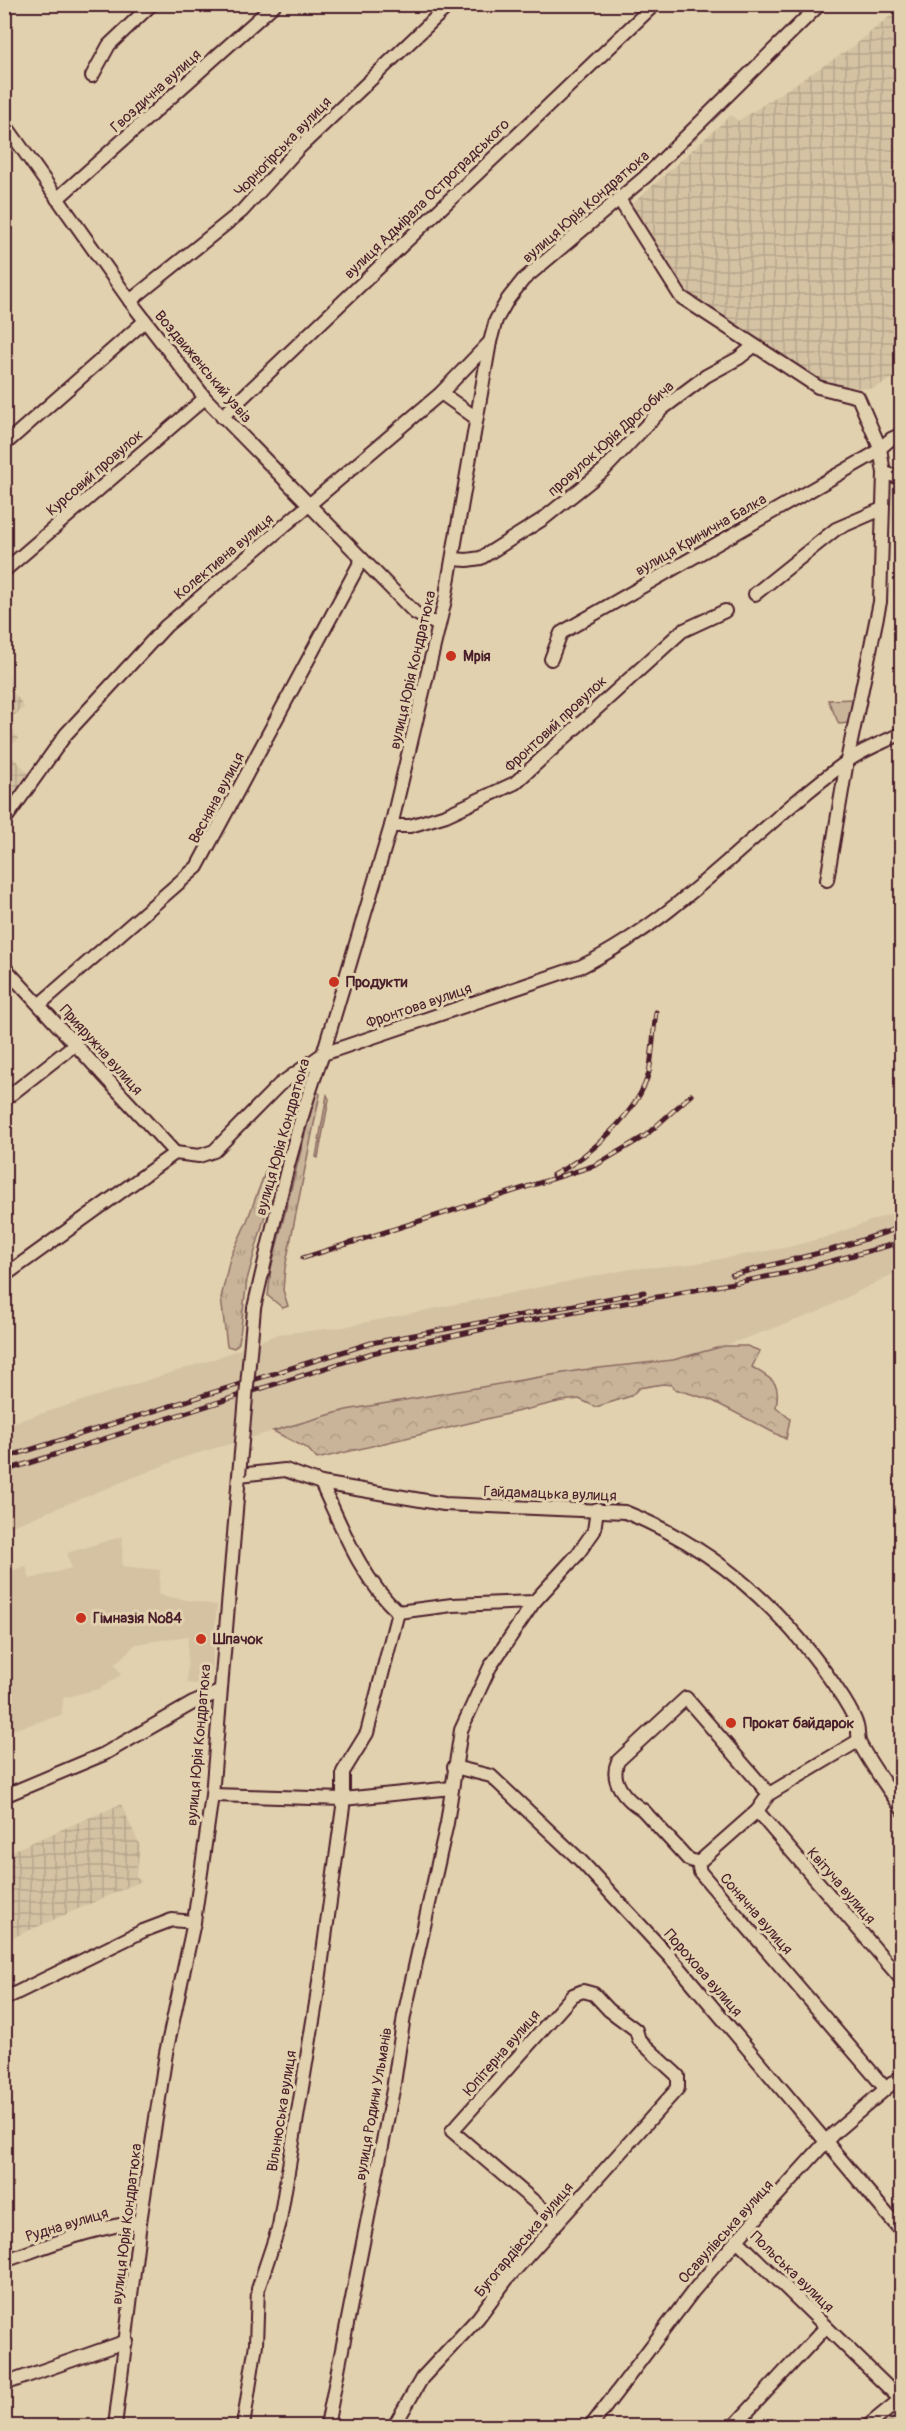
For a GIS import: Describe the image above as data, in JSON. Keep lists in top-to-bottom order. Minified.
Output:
{"streets":{"street":["Гвоздична вулиця","Чорногірська вулиця","вулиця Адмірала Остроградського","вулиця Юрія Кондратюка","Воздвиженський узвіз","провулок Юрія Дрогобича","Курсовий провулок","вулиця Кринична Балка","Колективна вулиця","Фронтовий провулок","Весняна вулиця","Фронтова вулиця","Прияружна вулиця","Гайдамацька вулиця","Квітуча вулиця","Сонячна вулиця","Порохова вулиця","Юпітерна вулиця","вулиця Родини Ульманів","Вільнюська вулиця","Рудна вулиця","Осавулівська вулиця","Бугогардівська вулиця","Польська вулиця"]},"crossings":[["Гвоздична вулиця","Воздвиженський узвіз"],["Чорногірська вулиця","Воздвиженський узвіз"],["вулиця Адмірала Остроградського","Воздвиженський узвіз"],["вулиця Юрія Кондратюка","Воздвиженський узвіз"],["вулиця Юрія Кондратюка","провулок Юрія Дрогобича"],["вулиця Юрія Кондратюка","Колективна вулиця"],["вулиця Юрія Кондратюка","Фронтовий провулок"],["вулиця Юрія Кондратюка","Фронтова вулиця"],["вулиця Юрія Кондратюка","Гайдамацька вулиця"],["вулиця Юрія Кондратюка","Рудна вулиця"],["Воздвиженський узвіз","Курсовий провулок"],["Воздвиженський узвіз","Колективна вулиця"],["Воздвиженський узвіз","Весняна вулиця"],["Весняна вулиця","Прияружна вулиця"],["Фронтова вулиця","Прияружна вулиця"],["Гайдамацька вулиця","вулиця Родини Ульманів"],["Сонячна вулиця","Осавулівська вулиця"],["Порохова вулиця","вулиця Родини Ульманів"],["Порохова вулиця","Осавулівська вулиця"],["Юпітерна вулиця","Бугогардівська вулиця"],["Осавулівська вулиця","Польська вулиця"]],"places":["Мрія","Продукти","Гімназія №84","Шпачок","Прокат байдарок"]}
